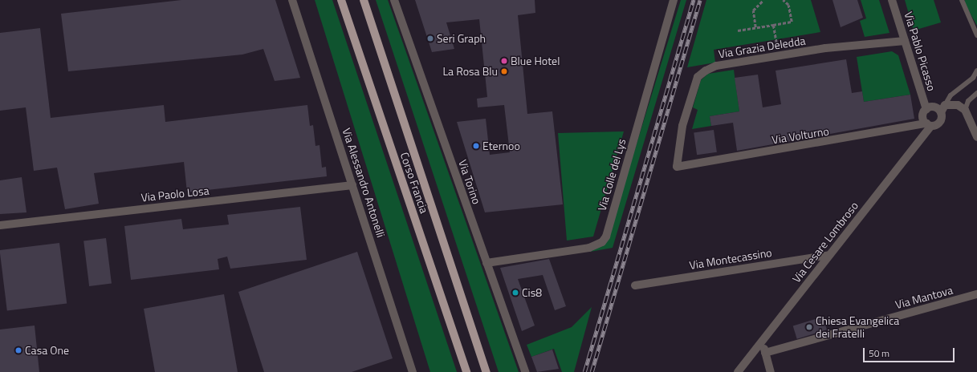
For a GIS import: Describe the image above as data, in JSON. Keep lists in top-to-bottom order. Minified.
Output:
{"streets":{"main road":["Corso Francia"],"street":["Via Grazia Deledda","Via Pablo Picasso","Via Volturno","Via Colle del Lys","Via Torino","Via Alessandro Antonelli","Via Paolo Losa","Via Cesare Lombroso","Via Montecassino","Via Mantova"]},"crossings":[["Via Grazia Deledda","Via Pablo Picasso"],["Via Grazia Deledda","Via Volturno"],["Via Pablo Picasso","Via Volturno"],["Via Pablo Picasso","Via Cesare Lombroso"],["Via Volturno","Via Cesare Lombroso"],["Via Colle del Lys","Via Torino"],["Via Alessandro Antonelli","Via Paolo Losa"],["Via Cesare Lombroso","Via Montecassino"]],"places":["Seri Graph","Blue Hotel","La Rosa Blu","Eternoo","Cis8","Chiesa Evangelica dei Fratelli","Casa One"],"scale_bar":"50 m"}
